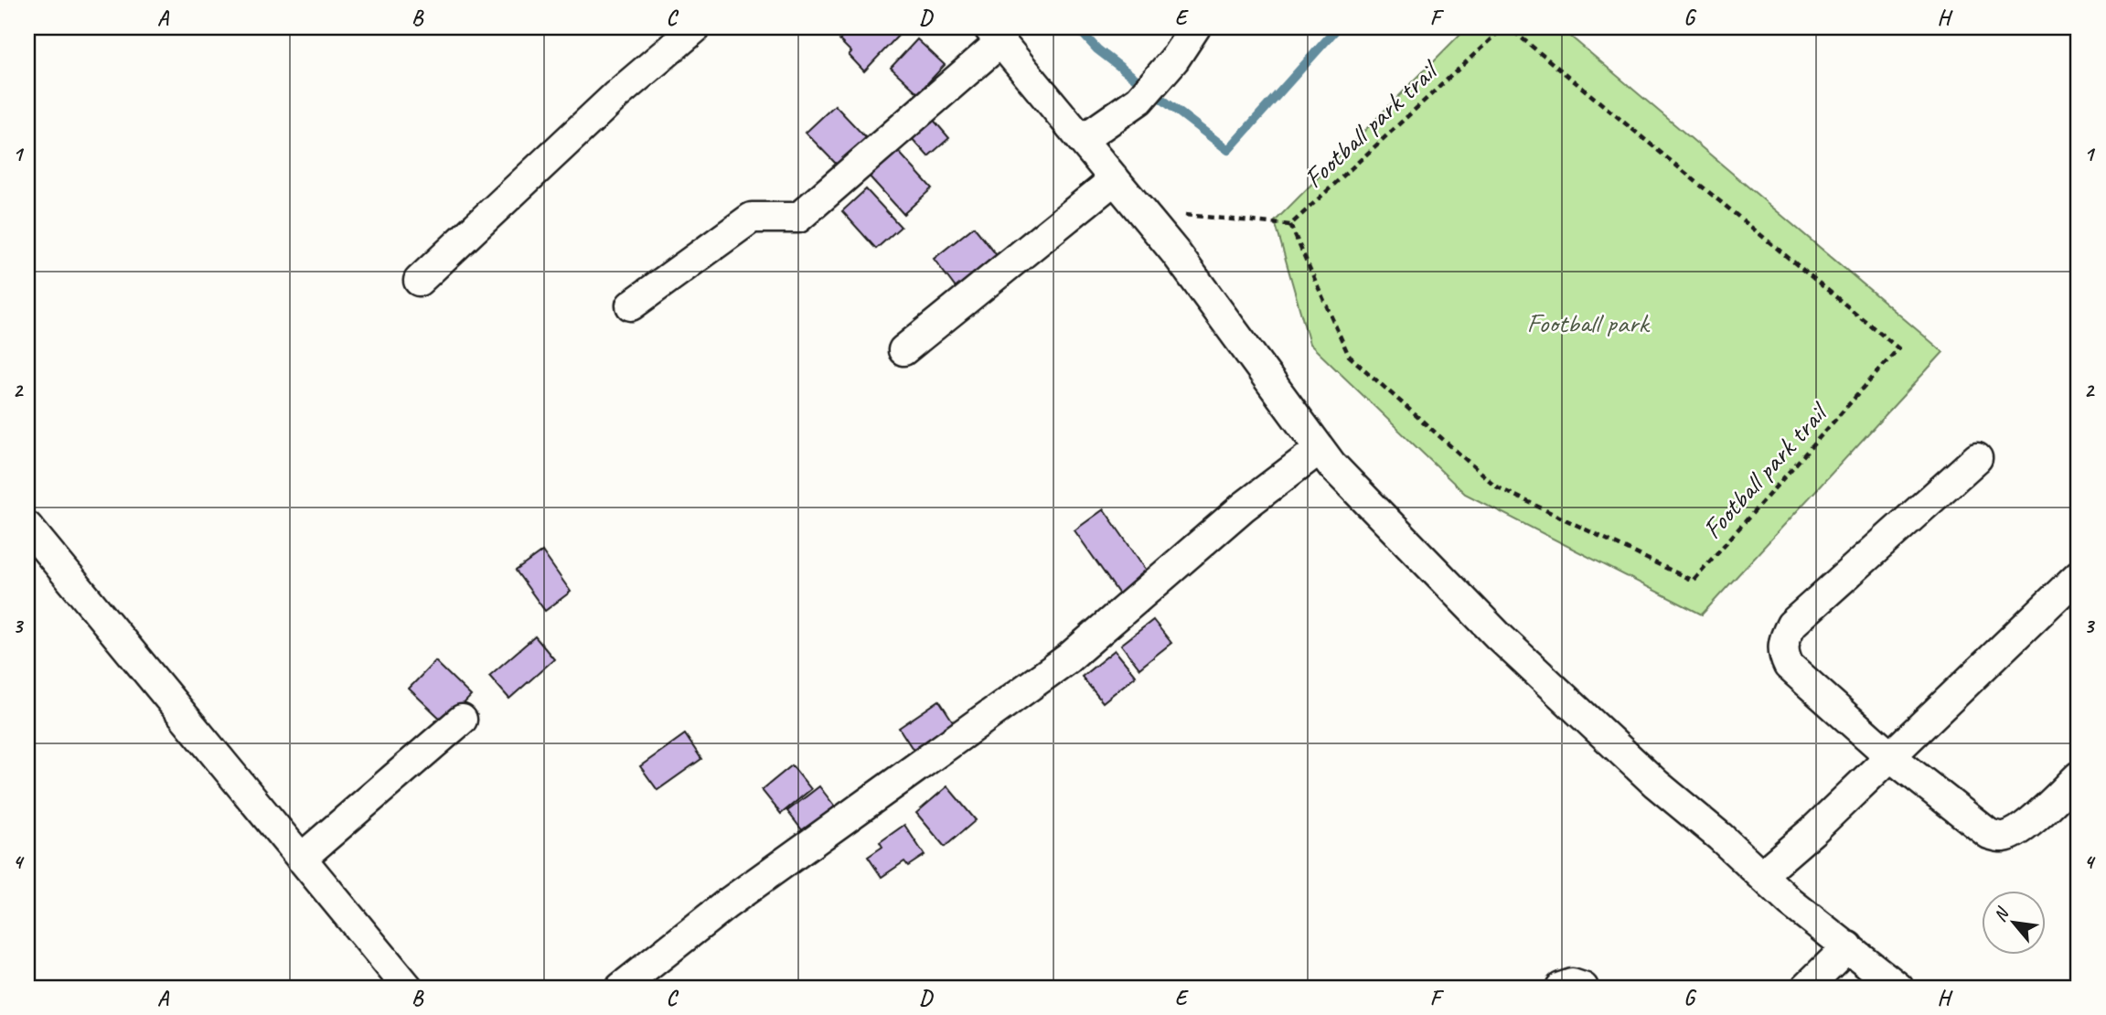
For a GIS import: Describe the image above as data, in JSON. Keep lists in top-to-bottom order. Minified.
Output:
{"streets":{"path":["Football park trail"]},"parks":["Football park"],"north":"top left","grid":{"columns":["A","B","C","D","E","F","G","H"],"rows":["1","2","3","4"]}}
